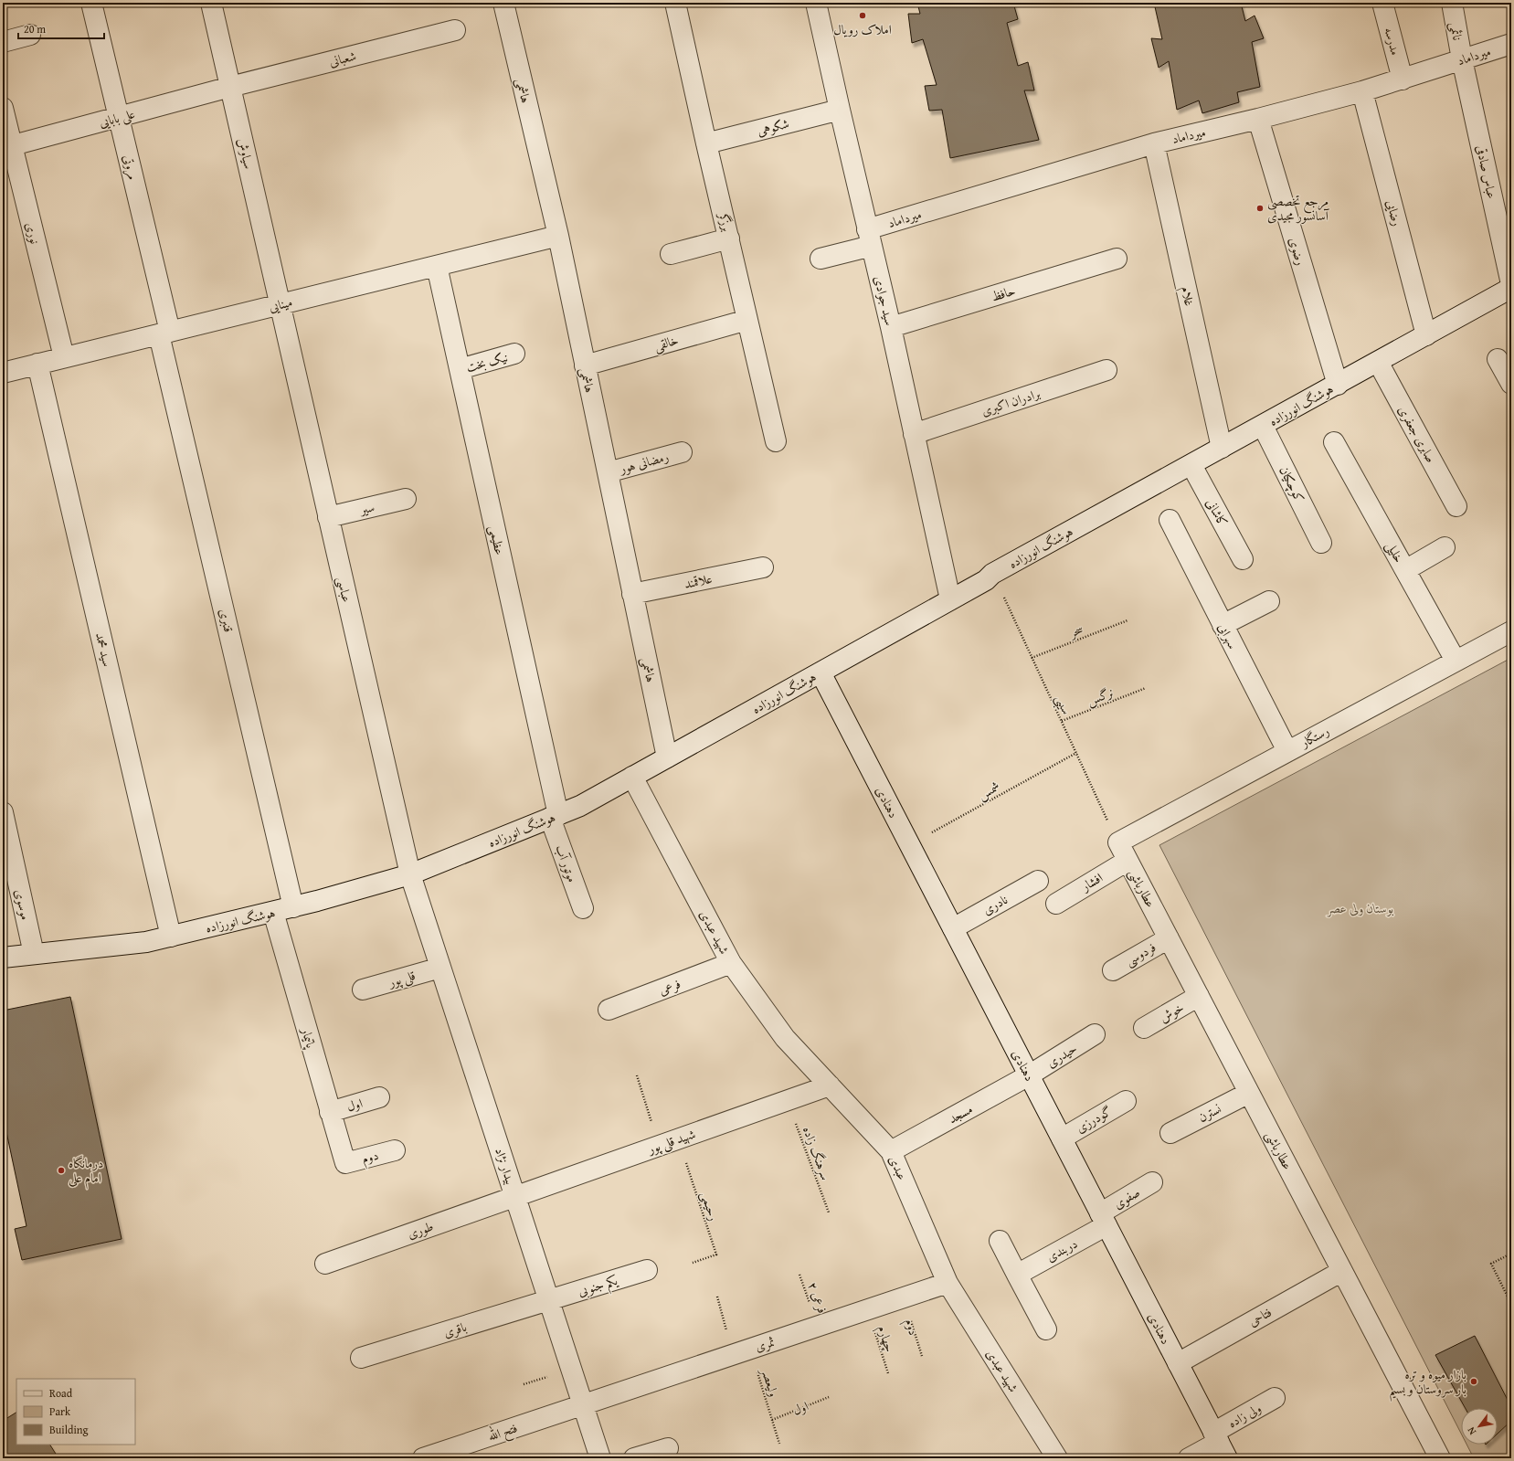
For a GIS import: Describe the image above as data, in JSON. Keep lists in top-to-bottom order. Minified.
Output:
{"streets":{"street":["نائمی","مدرسه","میرداماد","شعبانی","هاشمی","علی بابایی","شکوهی","سیاوش","مروتی","عباس صادقی","رضایی","برزگر","نوری","رضوی","حافظ","غلام","سید جوادی","مینایی","خالقی","نیک بخت","برادران اکبری","هوشنگ انورزاده","صابری جعفری","رمضانی هور","کوچکیان","سیر","کاشانی","عظیمی","خلیلی","علاقمند","عباسی","قنبری","سهرابی","سید محمد","رستگار","دهنادی","موتور آب","افشار","عطارباشی","موسوی","نادری","شهید عبدی","فردوسی","قلی پور","فرعی","خوش","پاتیمار","حیدری","اول","نسترن","مسجد","گودرزی","شهید قلی پور","دوم","بیدار نژاد","عبدی","صفوی","طوری","دربندی","یکم جنوبی","فتاحی","باقری","ثمری","ولی زاده","فتح الله"],"path":["سحر","نرگس","سیبی","شمس","سرهنگ زاده","رحیمی","فرعی ۲","چهارم","ولیعصر"]},"crossings":[["نائمی","میرداماد"],["نائمی","عباس صادقی"],["مدرسه","میرداماد"],["میرداماد","عباس صادقی"],["میرداماد","رضایی"],["میرداماد","رضوی"],["میرداماد","غلام"],["میرداماد","سید جوادی"],["شعبانی","علی بابایی"],["شعبانی","سیاوش"],["هاشمی","مینایی"],["هاشمی","خالقی"],["هاشمی","هوشنگ انورزاده"],["هاشمی","رمضانی هور"],["هاشمی","علاقمند"],["علی بابایی","سیاوش"],["علی بابایی","مروتی"],["علی بابایی","نوری"],["شکوهی","برزگر"],["شکوهی","سید جوادی"],["سیاوش","مینایی"],["سیاوش","عباسی"],["مروتی","مینایی"],["مروتی","قنبری"],["رضایی","هوشنگ انورزاده"],["برزگر","خالقی"],["نوری","مینایی"],["رضوی","هوشنگ انورزاده"],["حافظ","سید جوادی"],["غلام","هوشنگ انورزاده"],["سید جوادی","برادران اکبری"],["سید جوادی","هوشنگ انورزاده"],["مینایی","عظیمی"],["مینایی","عباسی"],["مینایی","قنبری"],["مینایی","سید محمد"],["نیک بخت","عظیمی"],["هوشنگ انورزاده","صابری جعفری"],["هوشنگ انورزاده","کوچکیان"],["هوشنگ انورزاده","کاشانی"],["هوشنگ انورزاده","عظیمی"],["هوشنگ انورزاده","عباسی"],["هوشنگ انورزاده","قنبری"],["هوشنگ انورزاده","سید محمد"],["هوشنگ انورزاده","سیبی"],["هوشنگ انورزاده","دهنادی"],["هوشنگ انورزاده","موتور آب"],["هوشنگ انورزاده","موسوی"],["هوشنگ انورزاده","شهید عبدی"],["هوشنگ انورزاده","پاتیمار"],["هوشنگ انورزاده","بیدار نژاد"],["سیر","عباسی"],["عظیمی","موتور آب"],["خلیلی","رستگار"],["عباسی","بیدار نژاد"],["سحر","سیبی"],["سهرابی","رستگار"],["نرگس","سیبی"],["سیبی","رستگار"],["سیبی","شمس"],["سیبی","عطارباشی"],["رستگار","عطارباشی"],["شمس","دهنادی"],["دهنادی","نادری"],["دهنادی","حیدری"],["دهنادی","مسجد"],["دهنادی","گودرزی"],["دهنادی","صفوی"],["دهنادی","دربندی"],["دهنادی","فتاحی"],["دهنادی","ولی زاده"],["افشار","عطارباشی"],["عطارباشی","فردوسی"],["عطارباشی","خوش"],["عطارباشی","نسترن"],["عطارباشی","فتاحی"],["شهید عبدی","فرعی"],["شهید عبدی","شهید قلی پور"],["شهید عبدی","عبدی"],["شهید عبدی","ثمری"],["قلی پور","بیدار نژاد"],["پاتیمار","اول"],["پاتیمار","دوم"],["حیدری","مسجد"],["اول","ولیعصر"],["مسجد","عبدی"],["شهید قلی پور","سرهنگ زاده"],["شهید قلی پور","بیدار نژاد"],["شهید قلی پور","عبدی"],["شهید قلی پور","رحیمی"],["شهید قلی پور","طوری"],["دوم","ثمری"],["بیدار نژاد","طوری"],["بیدار نژاد","یکم جنوبی"],["بیدار نژاد","باقری"],["بیدار نژاد","ثمری"],["بیدار نژاد","فتح الله"],["عبدی","ثمری"],["صفوی","دربندی"],["یکم جنوبی","باقری"],["فرعی ۲","ثمری"],["چهارم","ثمری"],["ثمری","ولیعصر"],["ثمری","فتح الله"]],"parks":["بوستان ولی عصر"],"places":["املاک رویال","مرجع تخصصی آسانسور مجیدی","درمانگاه امام علی","بازار میوه و تره بار سروستان و بسیم"],"legend":["Road","Park","Building"],"scale_bar":"20 m","north":"bottom left"}
